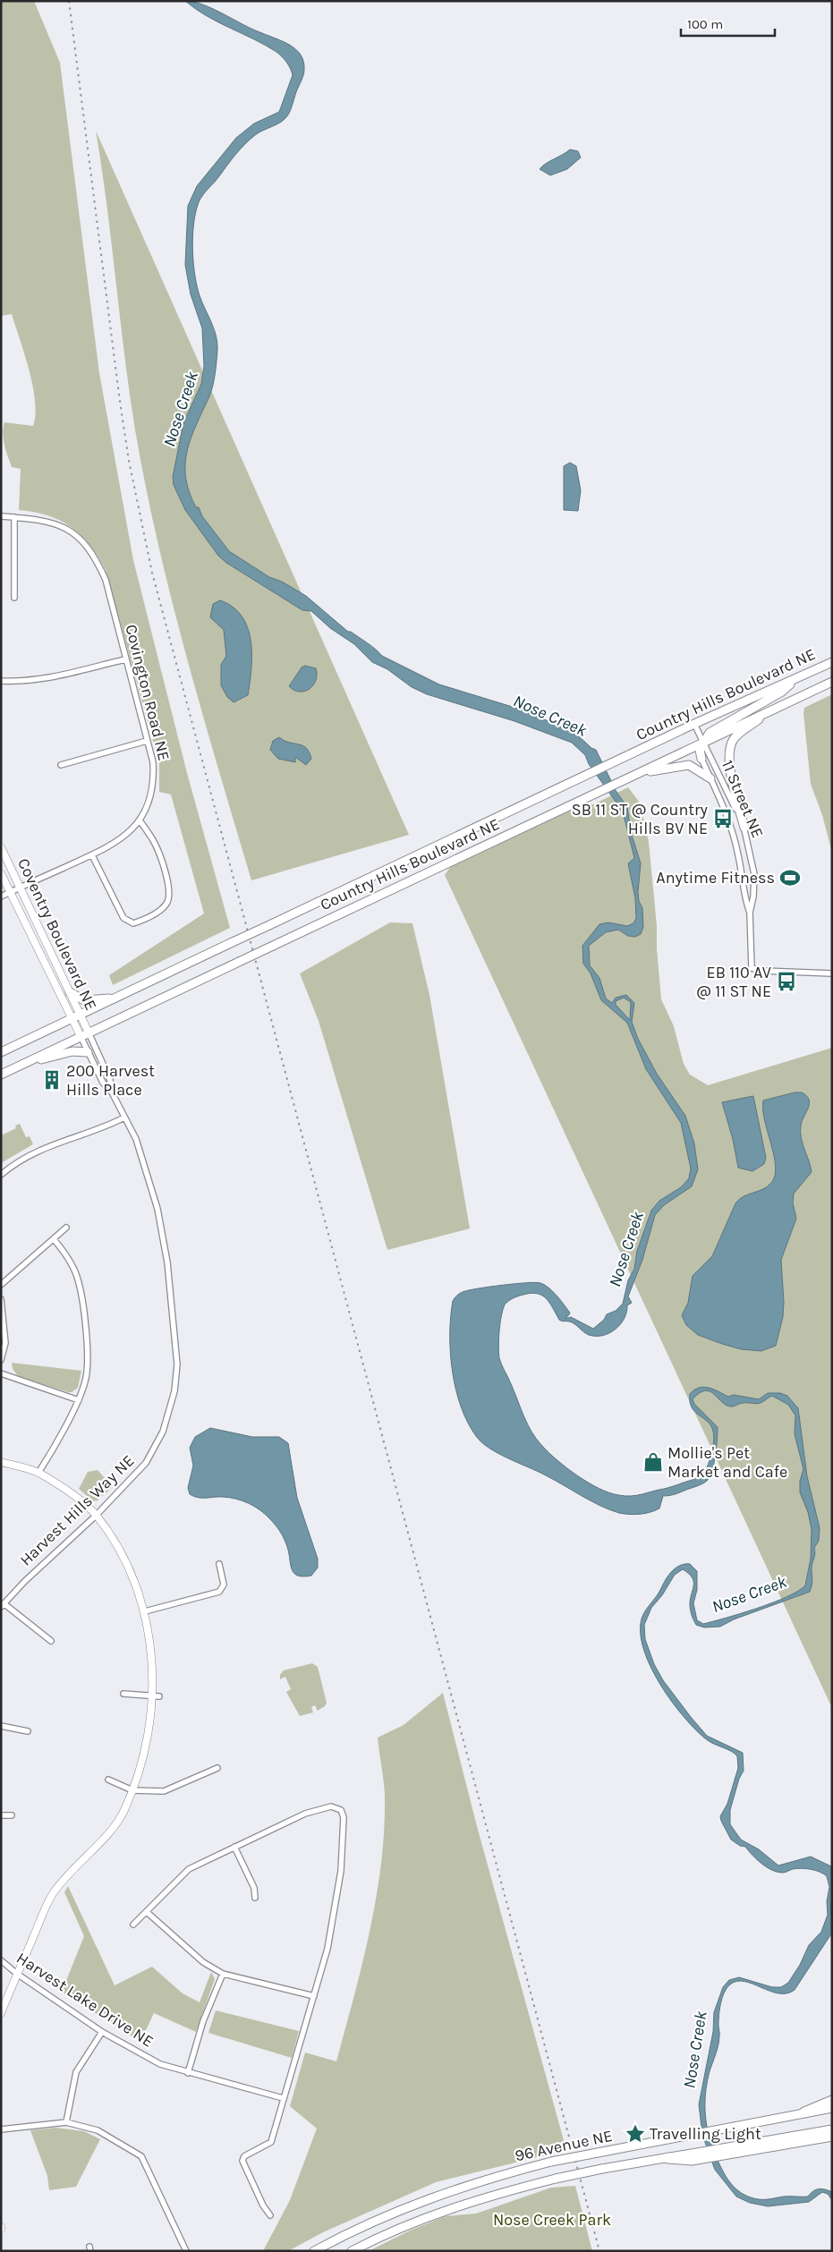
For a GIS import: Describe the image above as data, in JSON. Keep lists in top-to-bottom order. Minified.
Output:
{"streets":{"main road":["Country Hills Boulevard NE","96 Avenue NE"],"street":["Covington Road NE","11 Street NE","Coventry Boulevard NE","Harvest Hills Way NE","Harvest Lake Drive NE"]},"crossings":[["Covington Road NE","Coventry Boulevard NE"],["Country Hills Boulevard NE","11 Street NE"],["Country Hills Boulevard NE","Coventry Boulevard NE"],["Country Hills Boulevard NE","Harvest Hills Way NE"],["Coventry Boulevard NE","Harvest Hills Way NE"]],"water":["Nose Creek"],"parks":["Nose Creek Park"],"places":{"bus stop":["SB 11 ST @ Country Hills BV NE","EB 110 AV @ 11 ST NE"],"sports":["Anytime Fitness"],"building":["200 Harvest Hills Place"],"shop":["Mollie's Pet Market and Cafe"],"place":["Travelling Light"]},"scale_bar":"100 m"}
